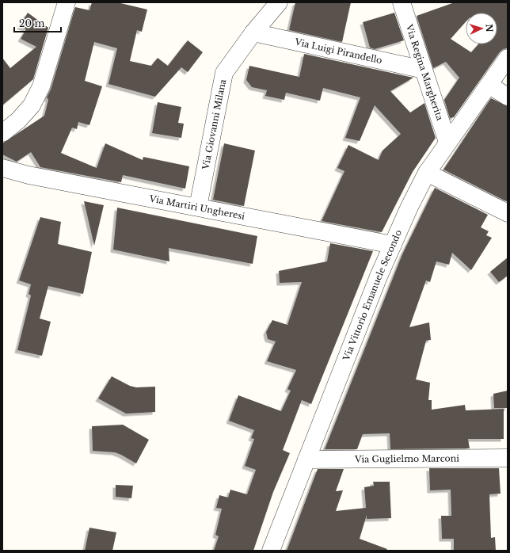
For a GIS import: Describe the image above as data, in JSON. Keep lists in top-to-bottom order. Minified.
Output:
{"streets":{"street":["Via Luigi Pirandello","Via Regina Margherita","Via Giovanni Milana","Via Martiri Ungheresi","Via Vittorio Emanuele Secondo","Via Guglielmo Marconi"]},"crossings":[["Via Luigi Pirandello","Via Regina Margherita"],["Via Luigi Pirandello","Via Giovanni Milana"],["Via Regina Margherita","Via Vittorio Emanuele Secondo"],["Via Giovanni Milana","Via Martiri Ungheresi"],["Via Martiri Ungheresi","Via Vittorio Emanuele Secondo"],["Via Vittorio Emanuele Secondo","Via Guglielmo Marconi"]],"scale_bar":"20 m","north":"right"}
